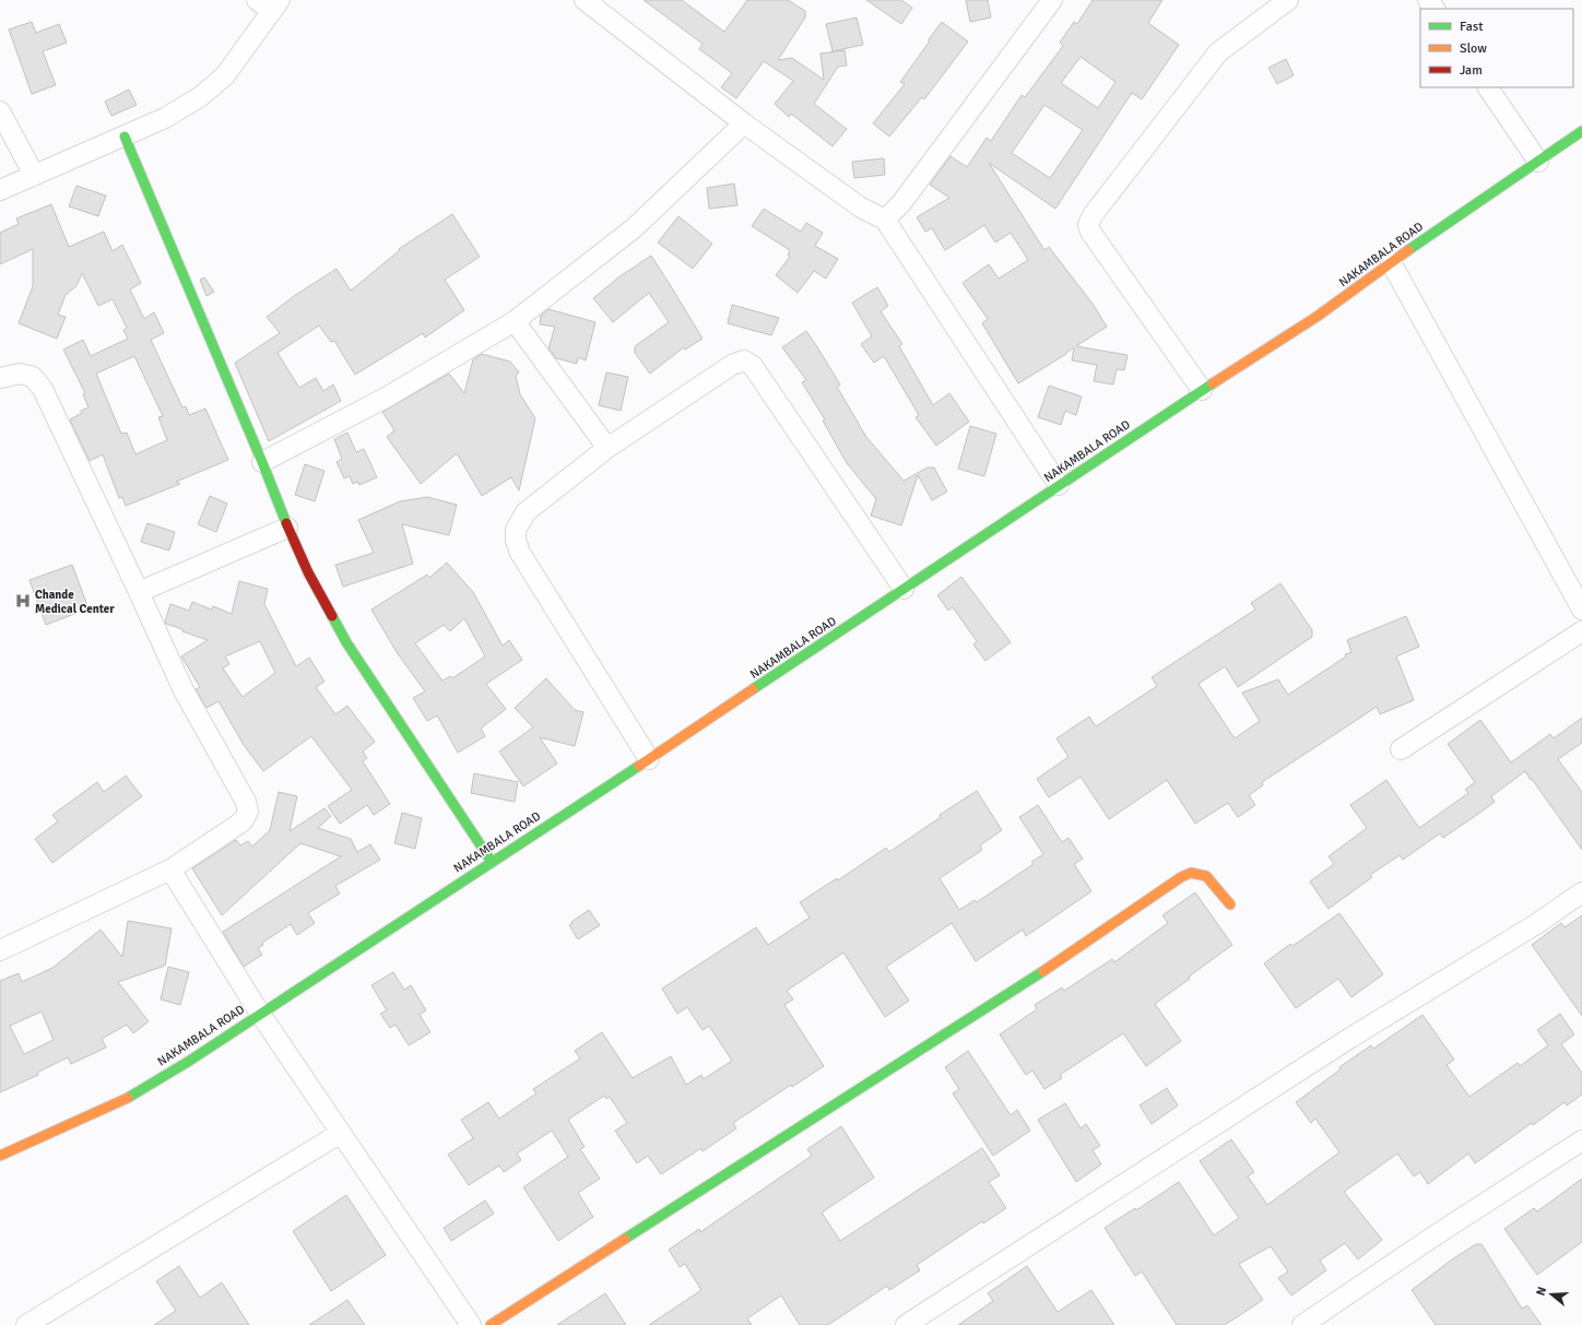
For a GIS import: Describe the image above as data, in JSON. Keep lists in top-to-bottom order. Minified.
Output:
{"streets":{"main road":["NAKAMBALA ROAD"]},"places":{"hospital":["Chande Medical Center"]},"legend":["Fast","Slow","Jam"],"north":"left"}
